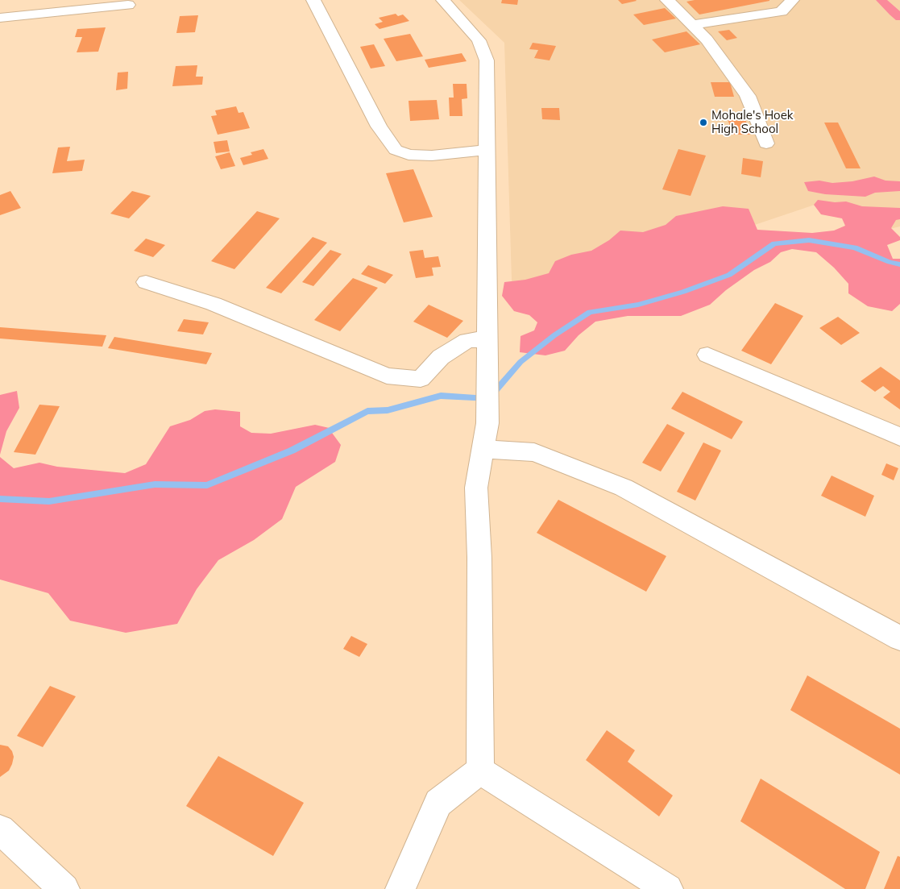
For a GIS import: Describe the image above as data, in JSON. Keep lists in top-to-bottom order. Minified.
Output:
{"places":["Mohale's Hoek High School"]}
